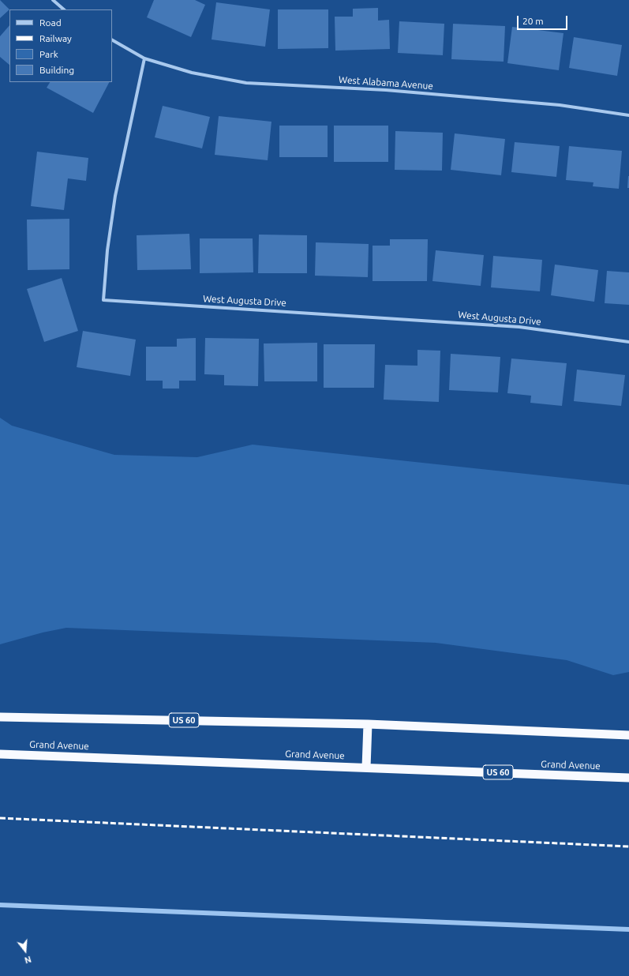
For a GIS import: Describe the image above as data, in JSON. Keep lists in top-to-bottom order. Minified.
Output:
{"streets":{"highway":["US 60","Grand Avenue"],"street":["West Alabama Avenue","West Augusta Drive"]},"crossings":[["West Alabama Avenue","West Augusta Drive"]],"legend":["Road","Railway","Park","Building"],"scale_bar":"20 m","north":"bottom"}
